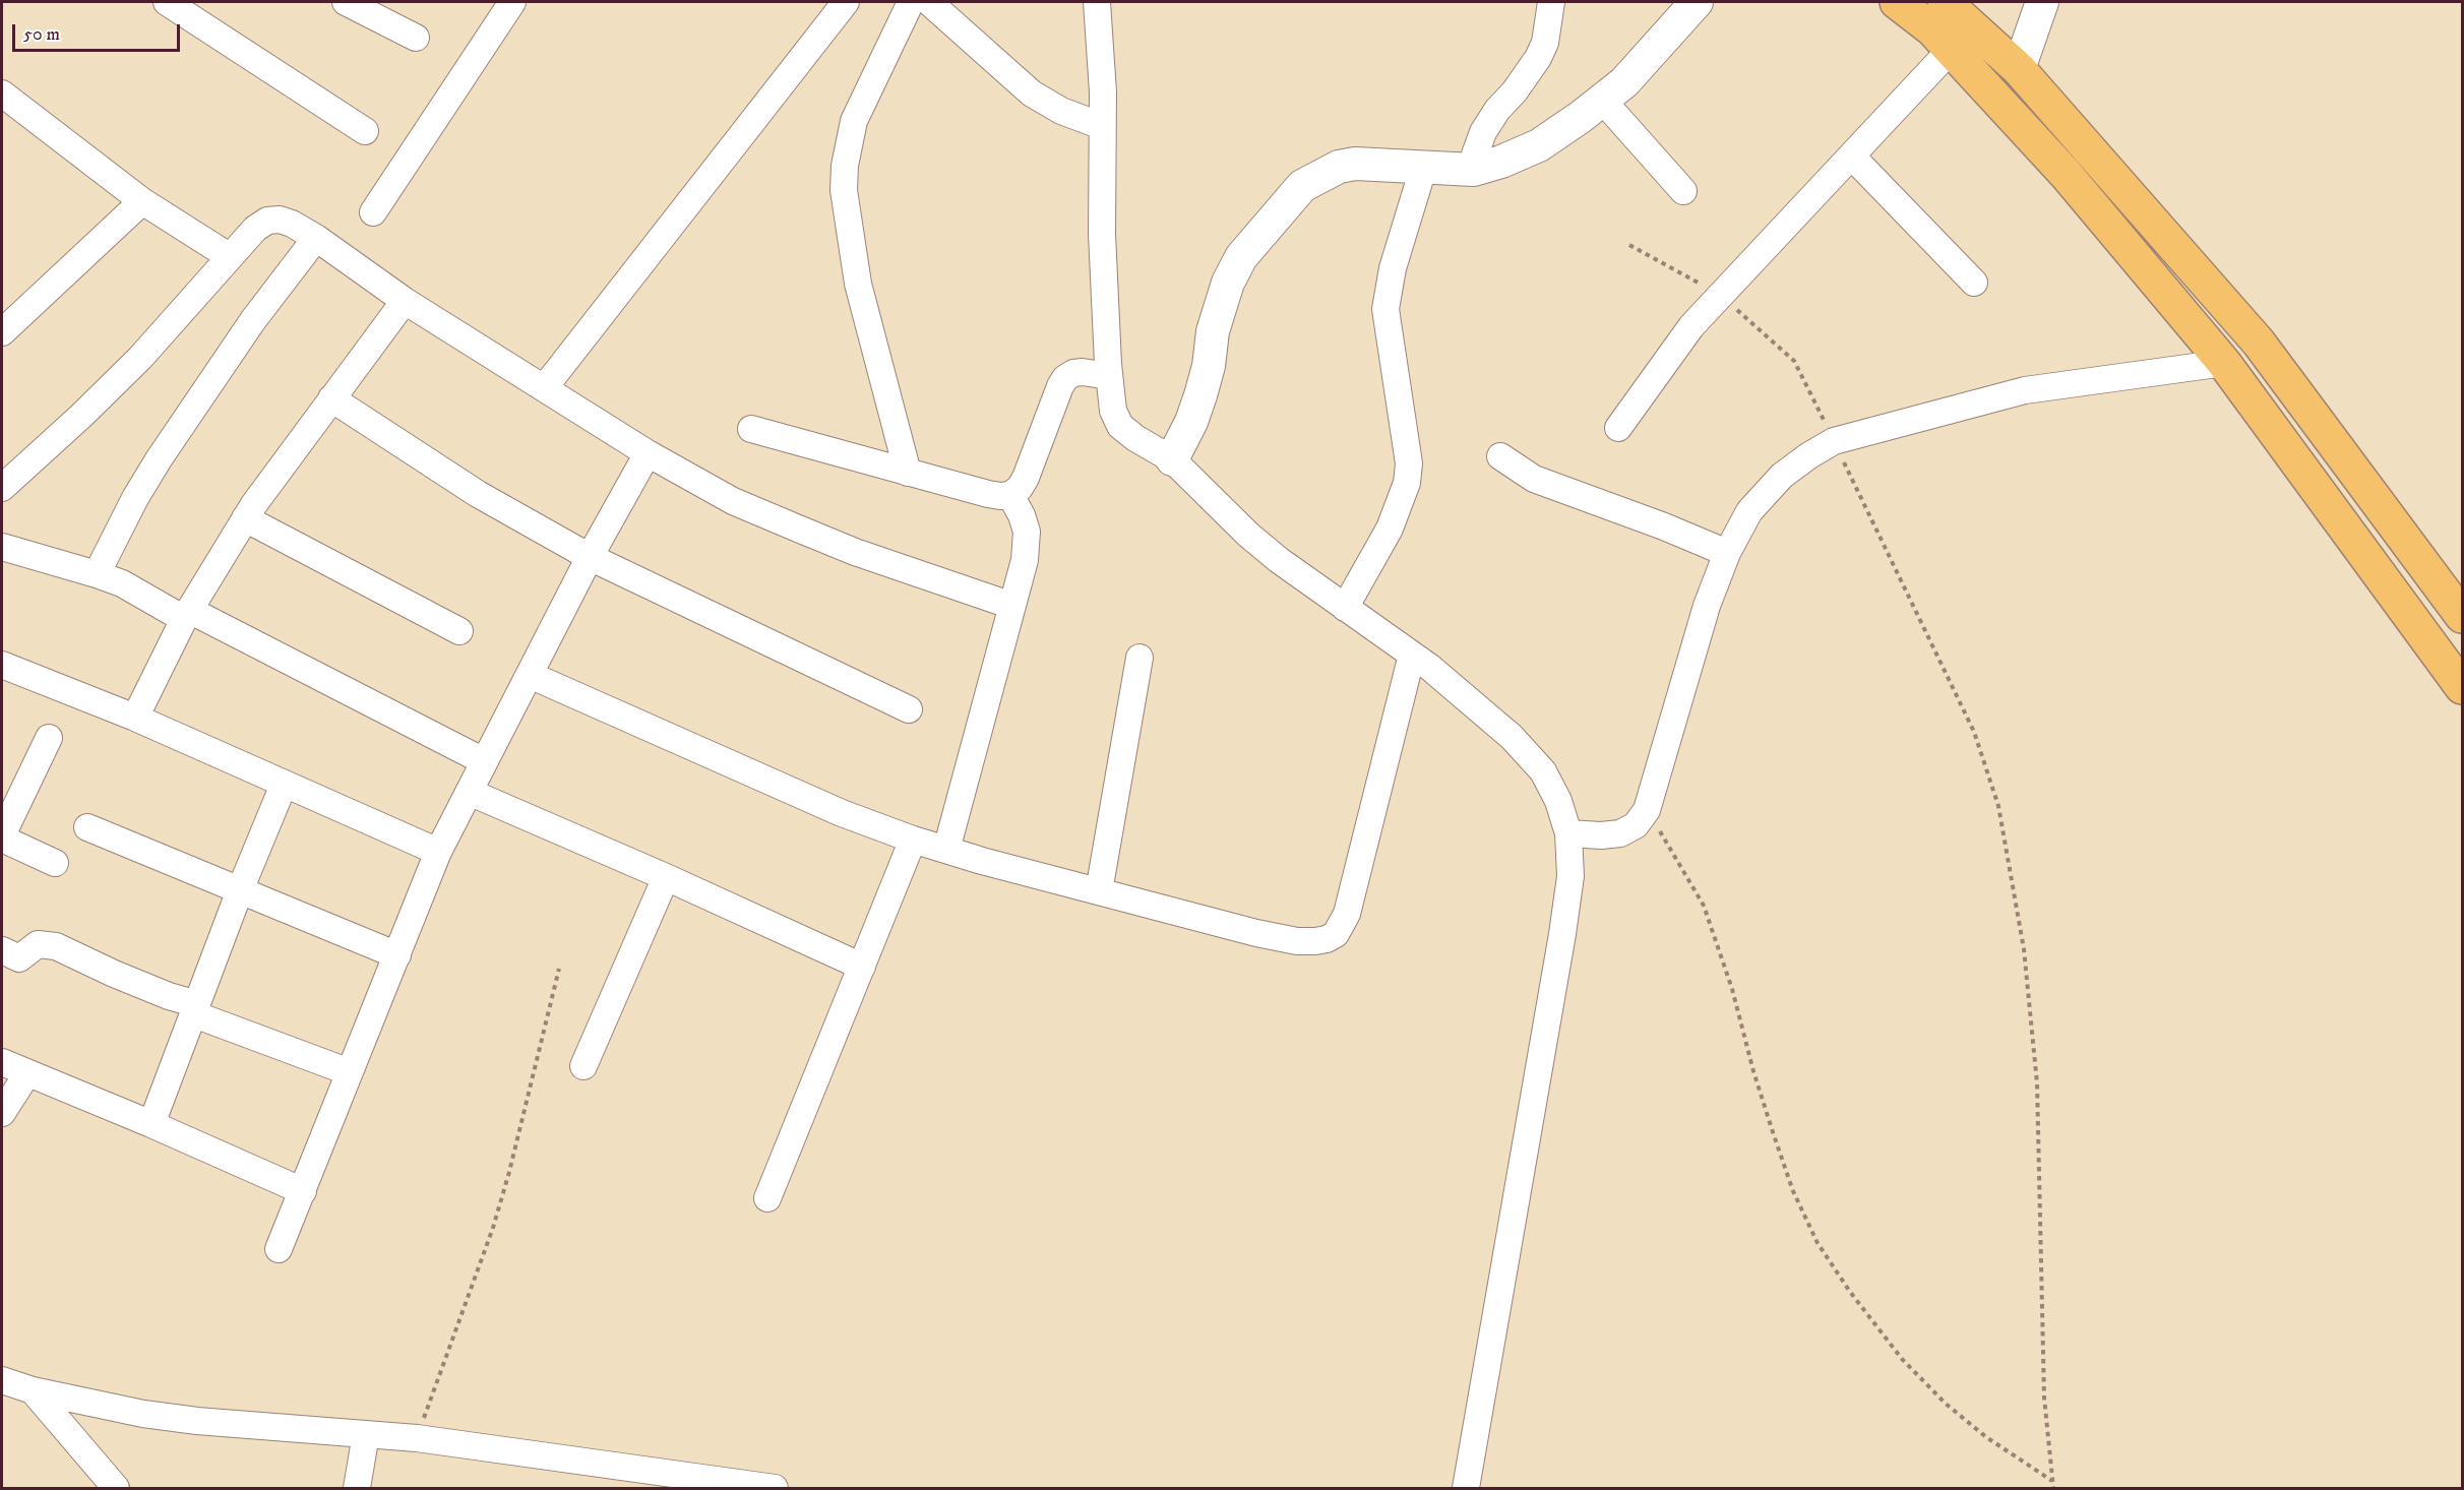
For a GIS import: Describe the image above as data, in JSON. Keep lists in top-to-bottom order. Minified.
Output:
{"scale_bar":"50 m"}
